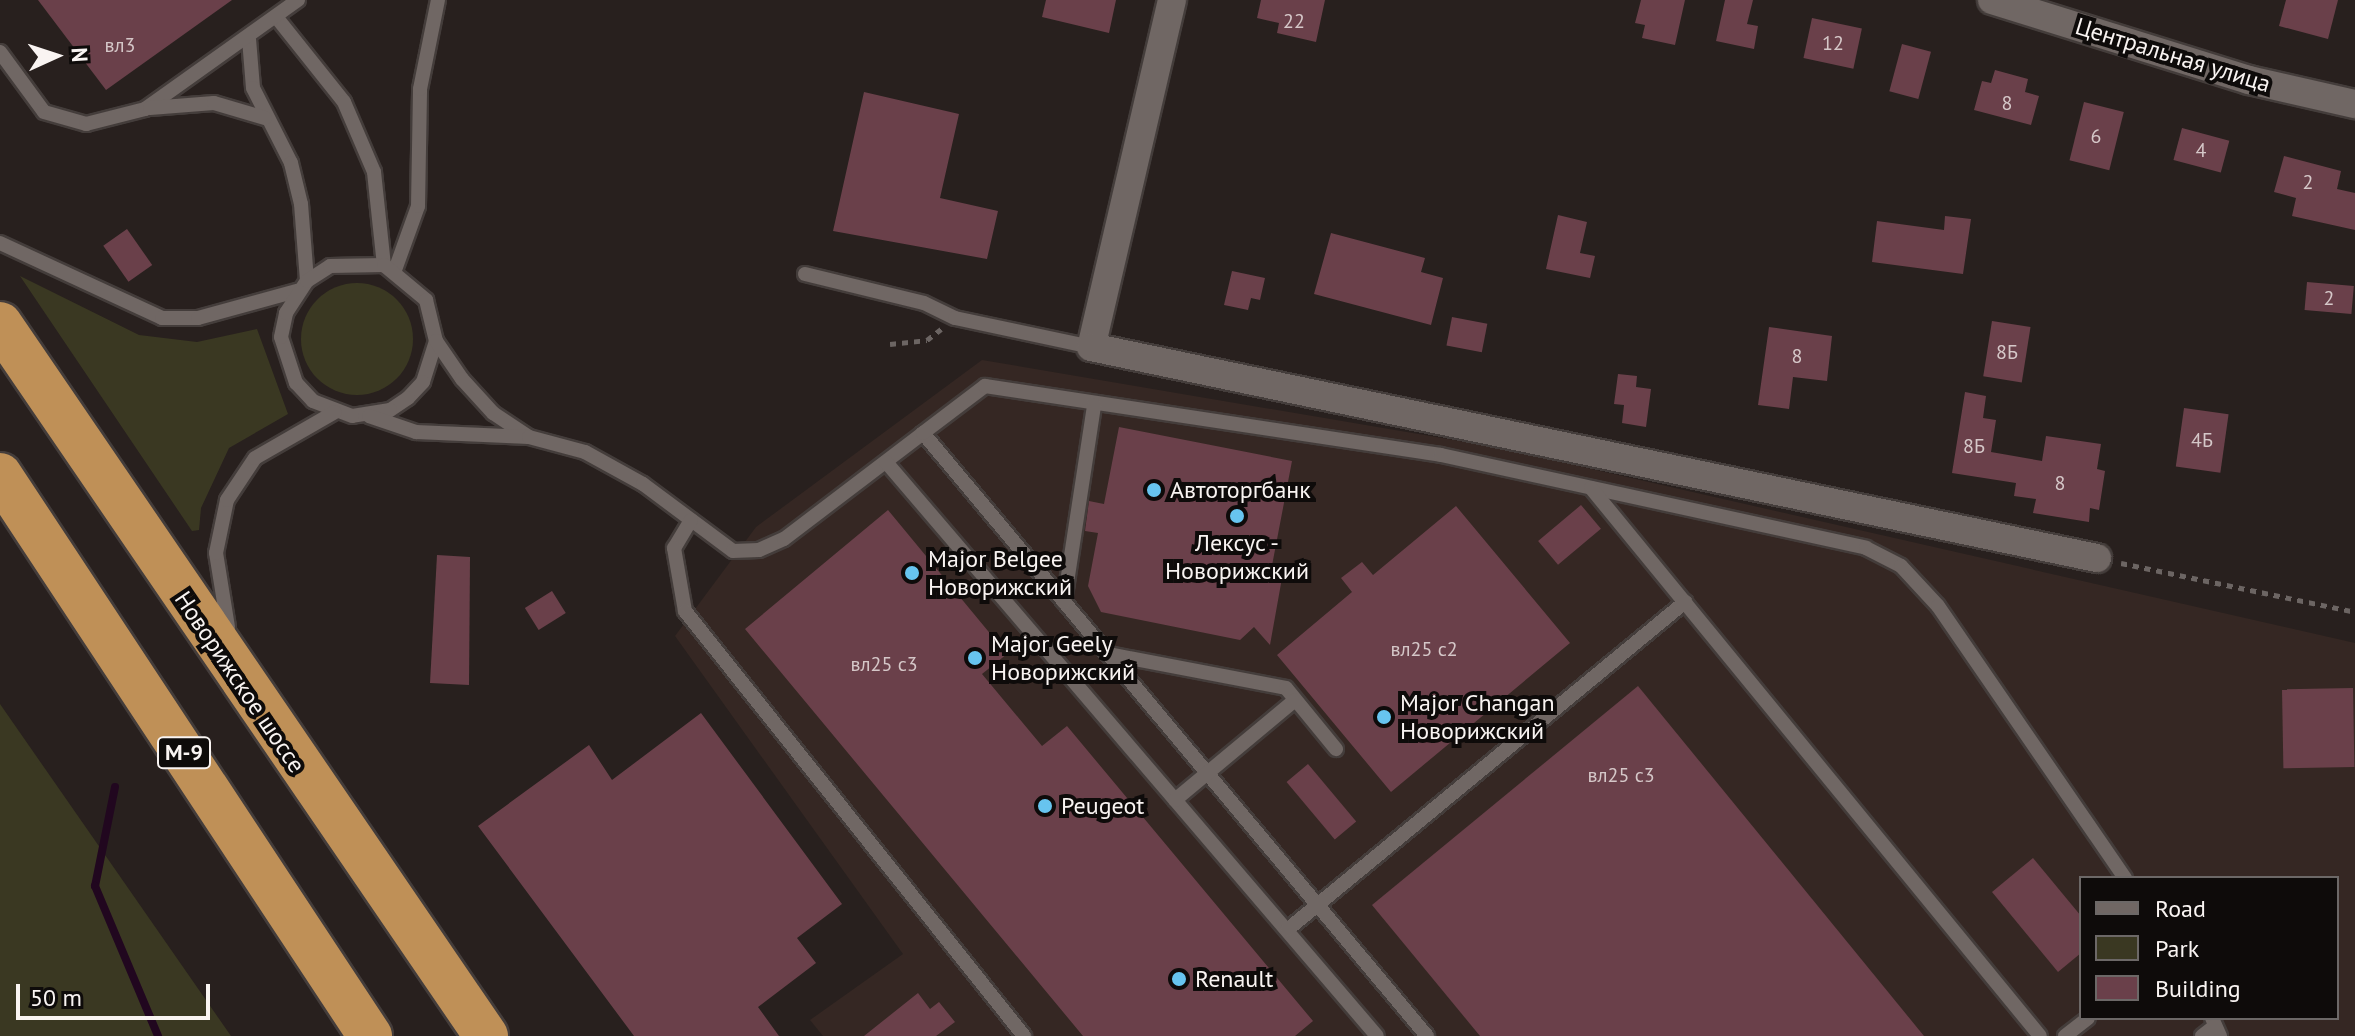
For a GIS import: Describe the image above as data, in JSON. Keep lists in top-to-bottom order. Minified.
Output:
{"streets":{"highway":["Новорижское шоссе","М-9"],"street":["Центральная улица"]},"places":["Автоторгбанк","Лексус - Новорижский","Major Belgee Новорижский","Major Geely Новорижский","Major Changan Новорижский","Peugeot","Renault"],"house_numbers":["22","12","вл3","8","6","4","2","2","8Б","8","4Б","8Б","8","вл25 с2","вл25 с3","вл25 с3"],"legend":["Road","Park","Building"],"scale_bar":"50 m","north":"right"}
